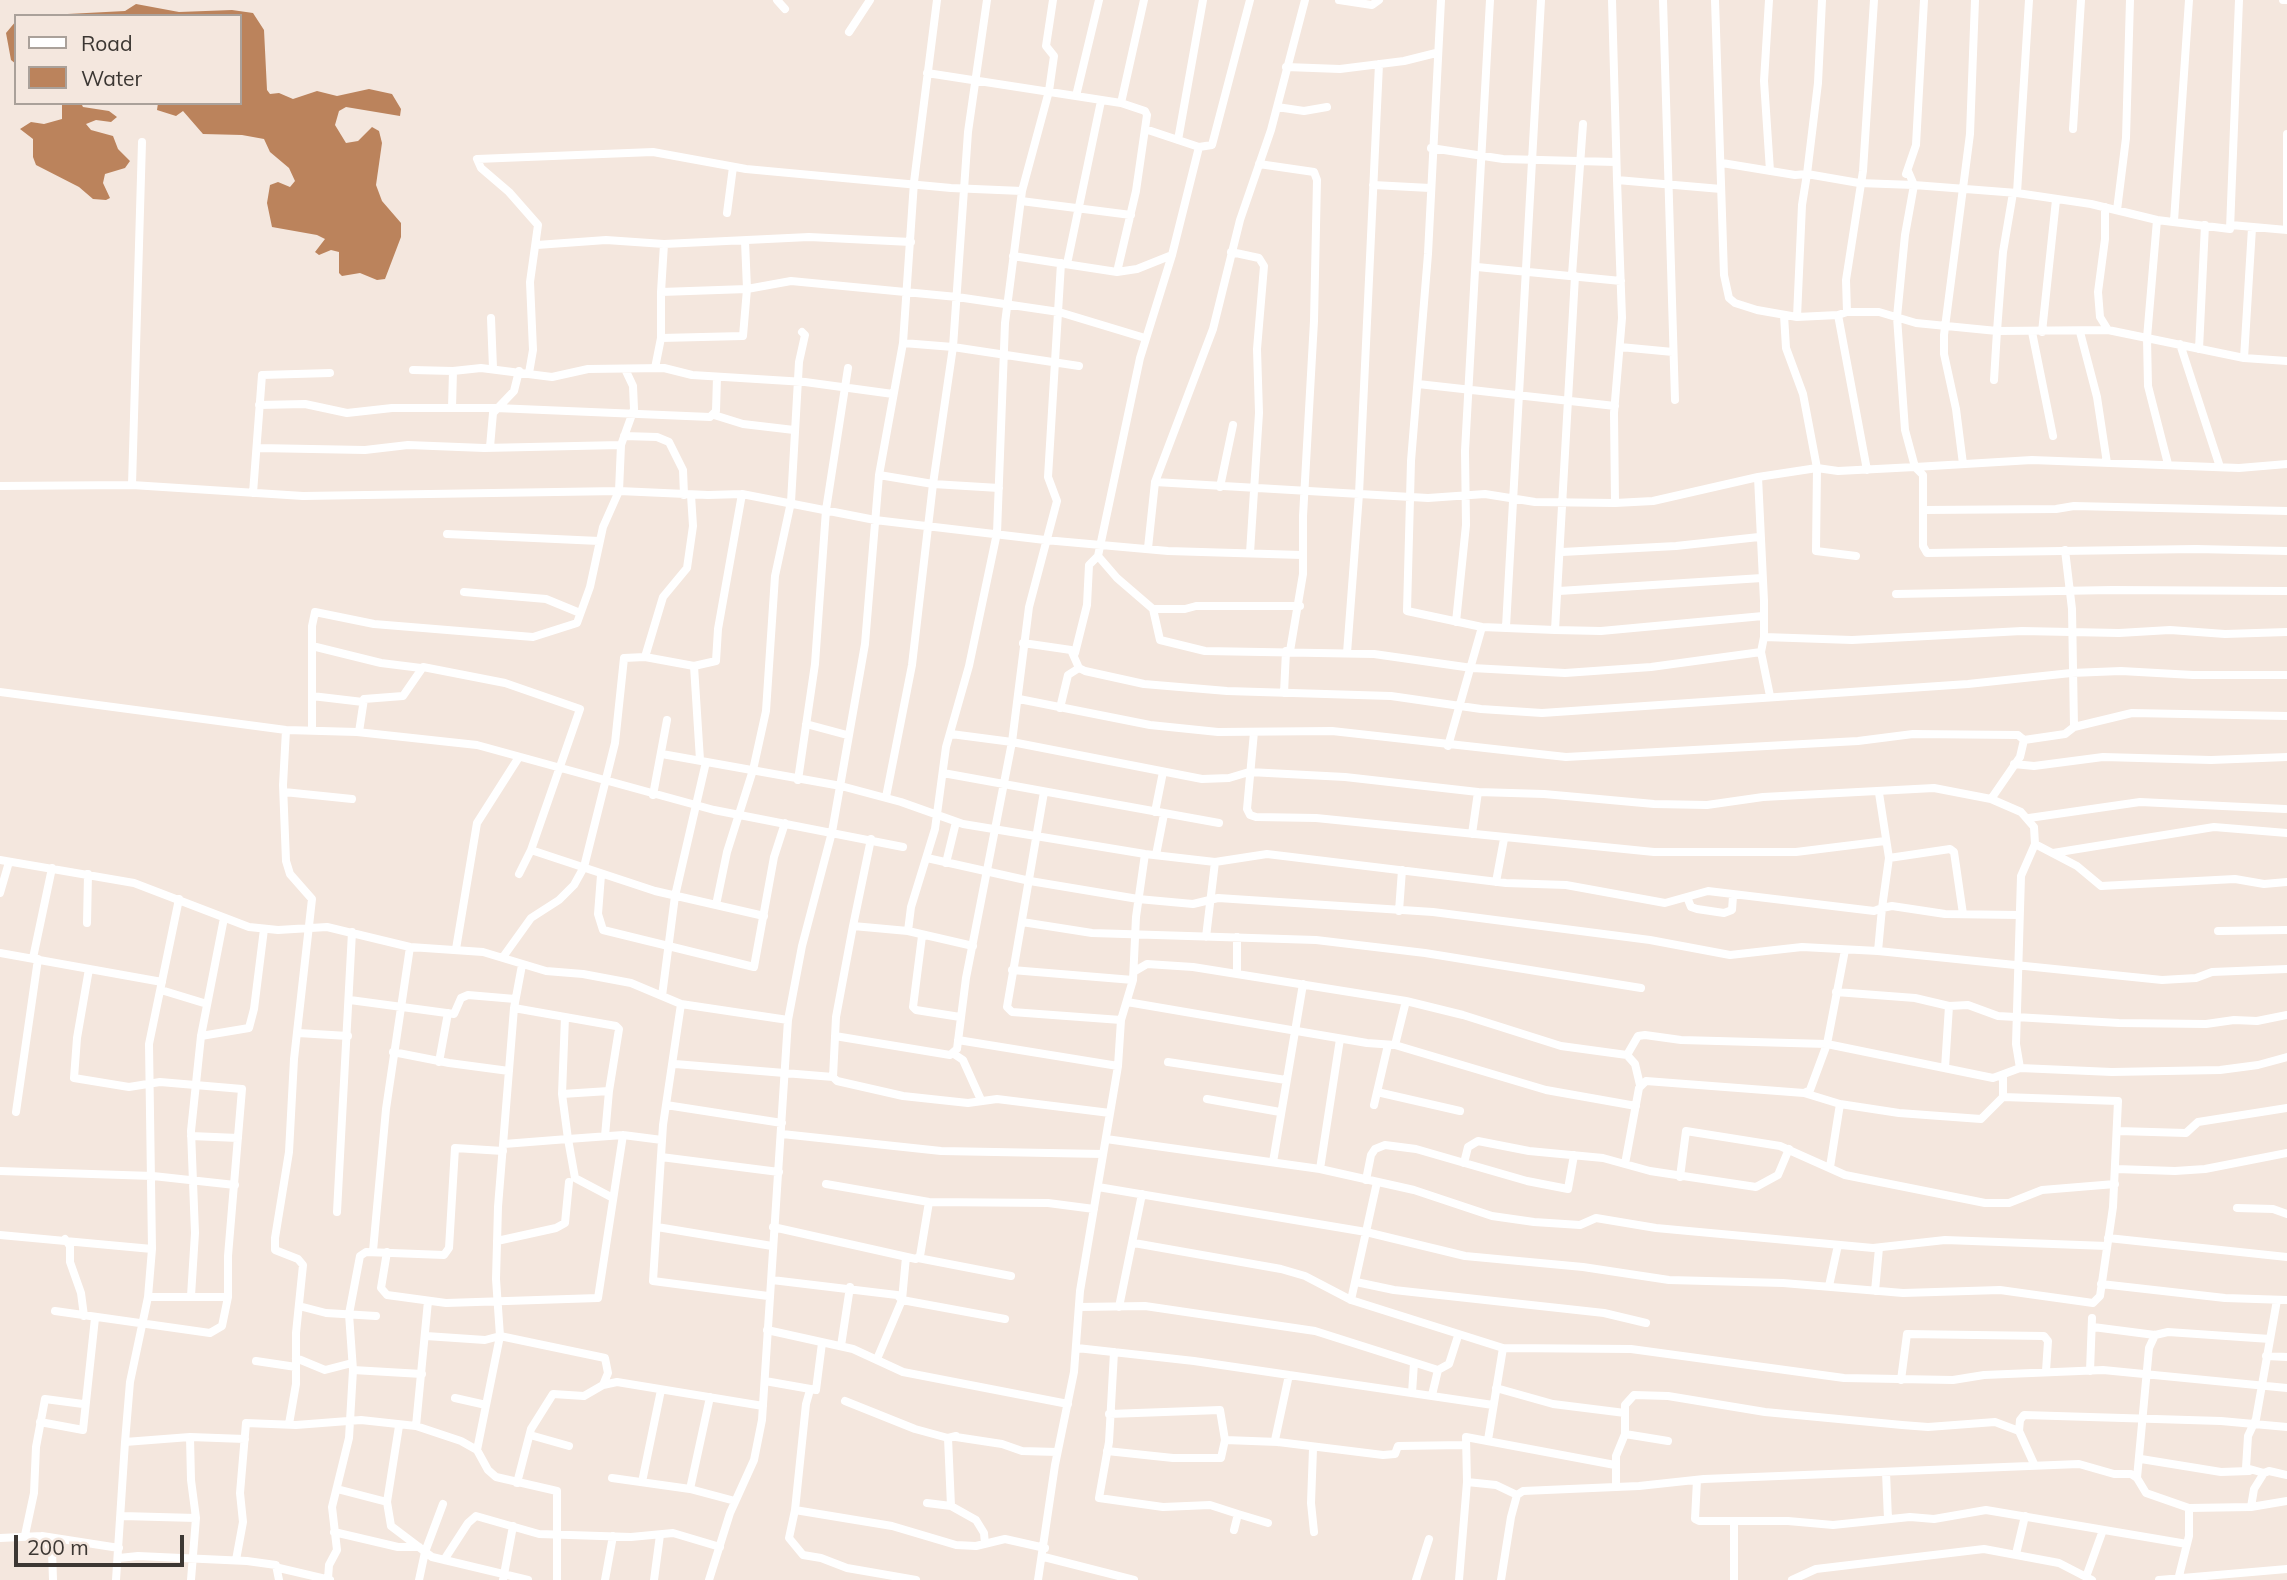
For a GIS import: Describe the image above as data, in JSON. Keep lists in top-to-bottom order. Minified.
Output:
{"legend":["Road","Water"],"scale_bar":"200 m"}
